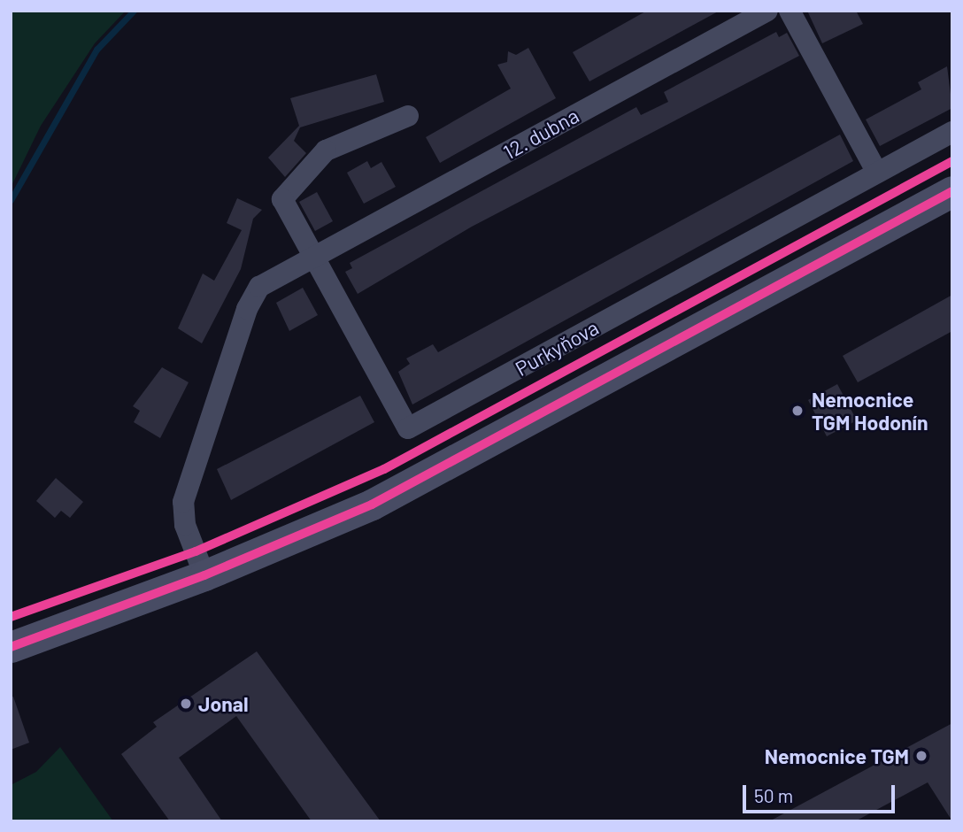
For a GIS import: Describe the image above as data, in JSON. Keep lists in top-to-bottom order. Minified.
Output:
{"streets":{"street":["12. dubna","Purkyňova"]},"crossings":[["12. dubna","Purkyňova"]],"places":["Nemocnice TGM Hodonín","Jonal","Nemocnice TGM"],"scale_bar":"50 m"}
